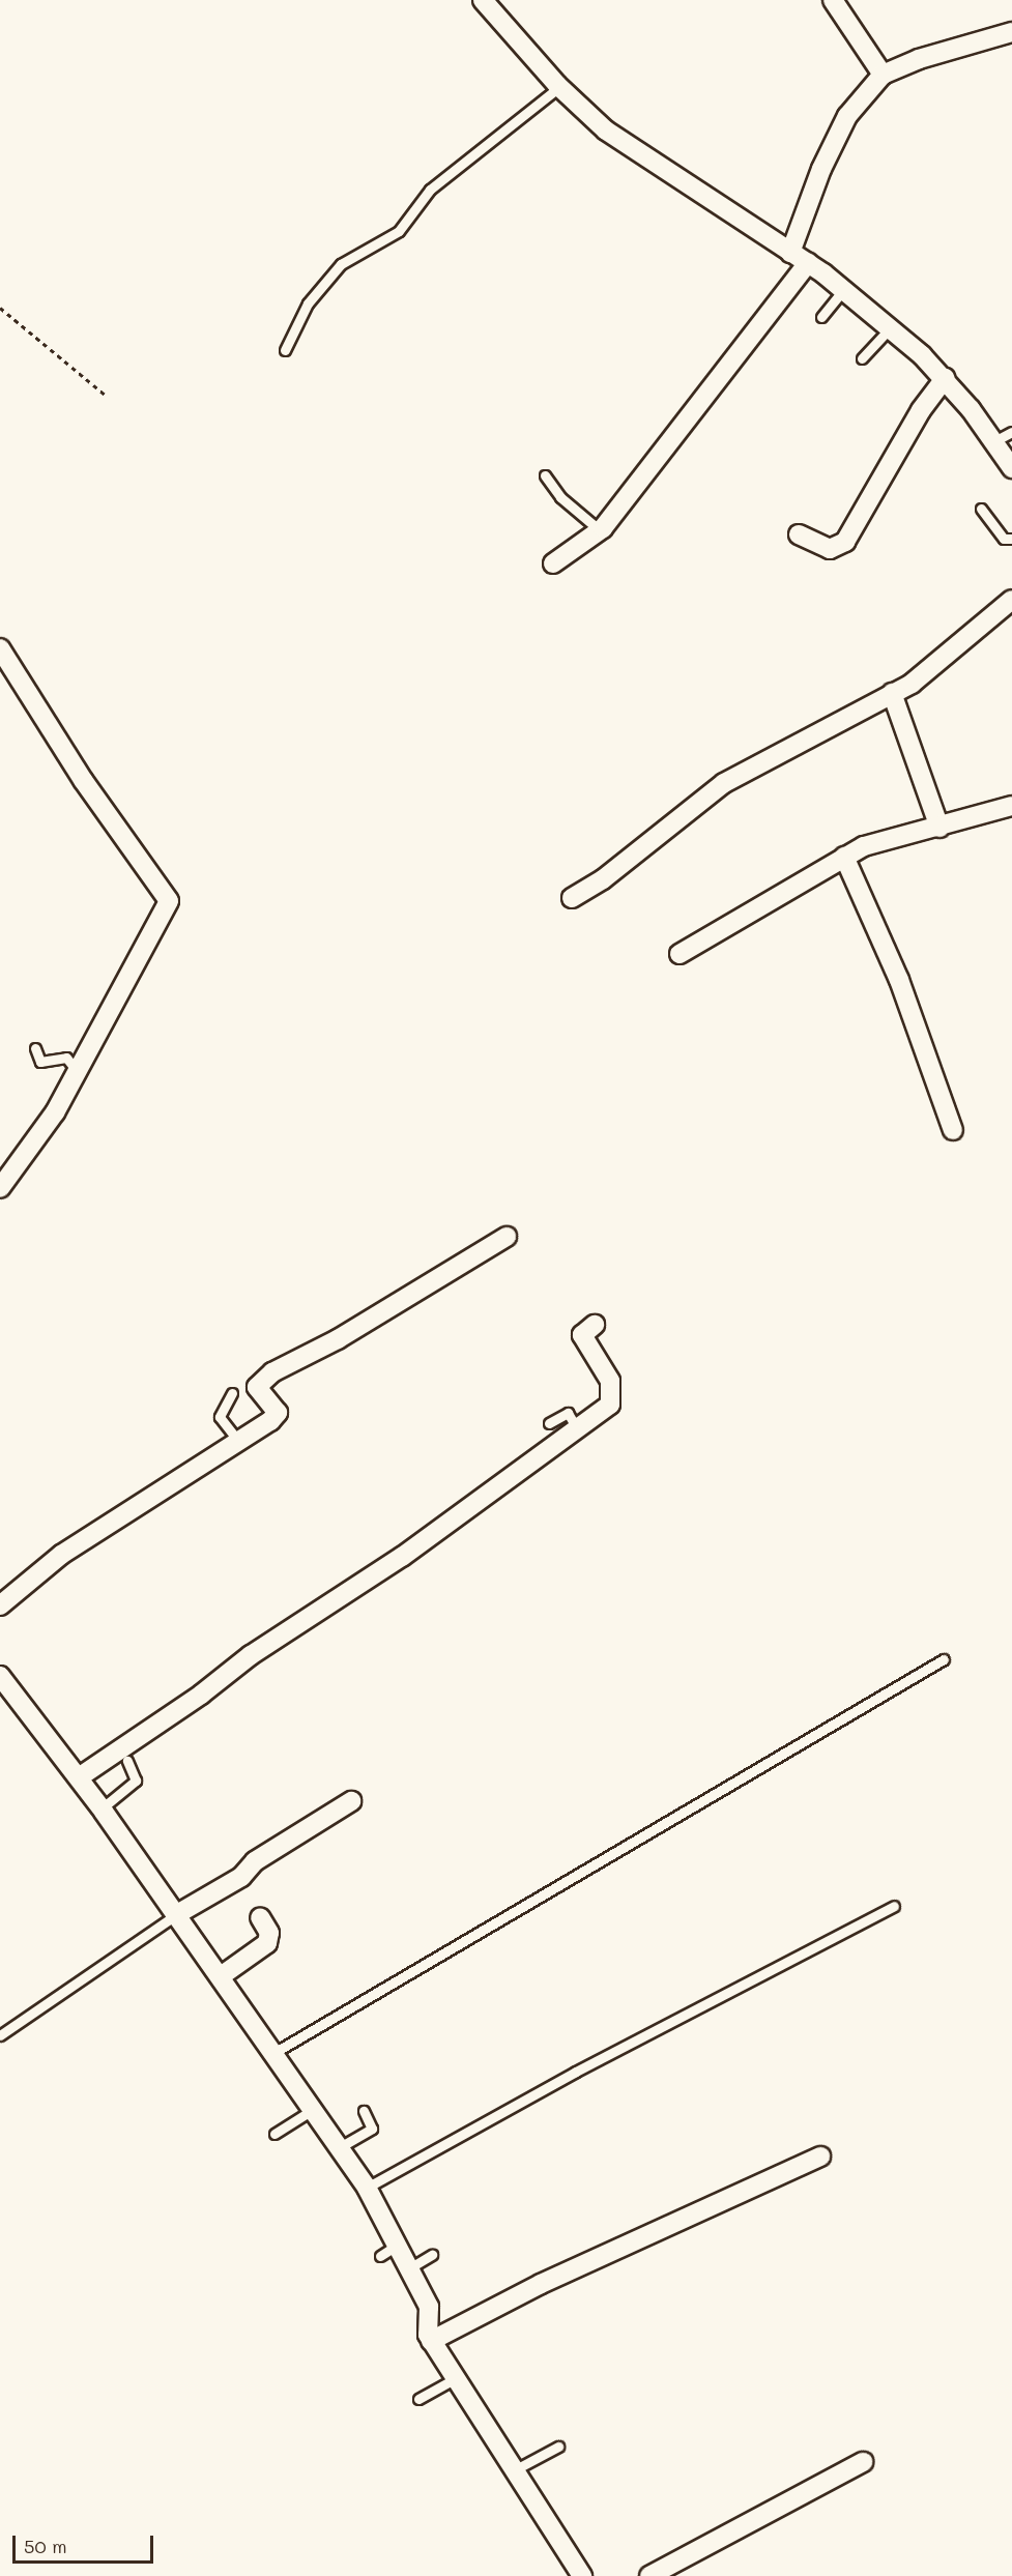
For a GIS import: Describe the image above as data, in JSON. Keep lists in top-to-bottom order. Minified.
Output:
{"scale_bar":"50 m"}
